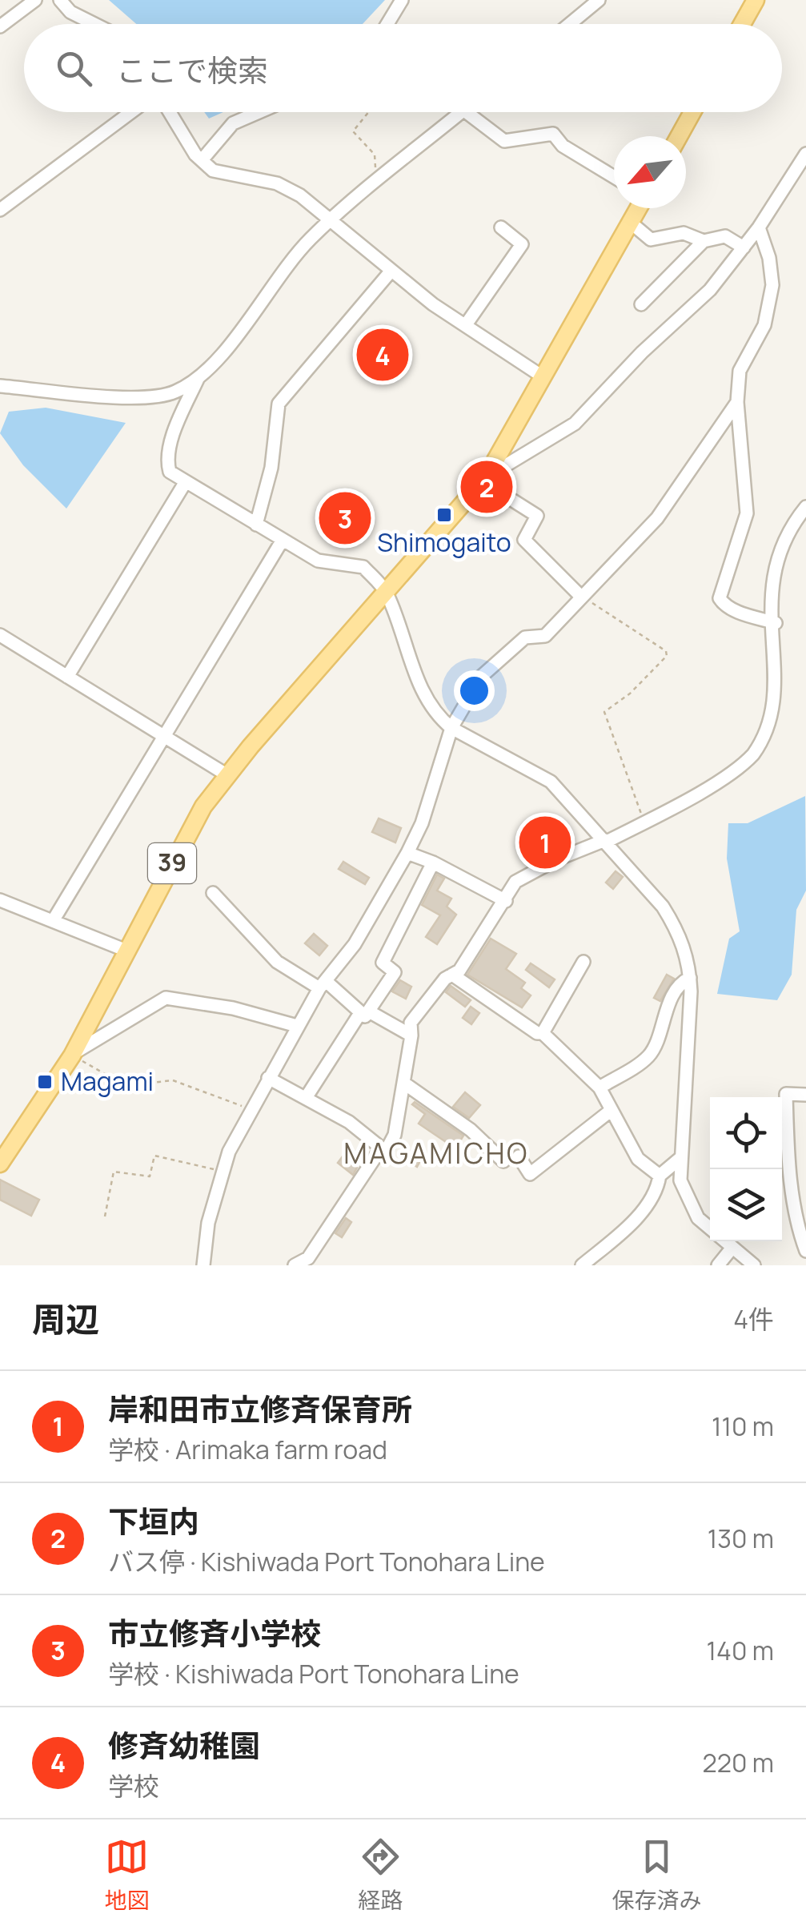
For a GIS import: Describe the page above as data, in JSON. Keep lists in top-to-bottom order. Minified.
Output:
{"streets":{"main road":["39"]},"districts":["MAGAMICHO"],"places":{"transit":["Shimogaito","Magami"]},"north":"bottom left","page":{"search":"ここで検索","pins":["4","2","3","1"],"heading":["周辺","4件"],"list":[{"mark":"1","name":"岸和田市立修斉保育所","note":"学校 · Arimaka farm road","value":"110 m"},{"mark":"2","name":"下垣内","note":"バス停 · Kishiwada Port Tonohara Line","value":"130 m"},{"mark":"3","name":"市立修斉小学校","note":"学校 · Kishiwada Port Tonohara Line","value":"140 m"},{"mark":"4","name":"修斉幼稚園","note":"学校","value":"220 m"}],"nav":["地図","経路","保存済み"]}}
